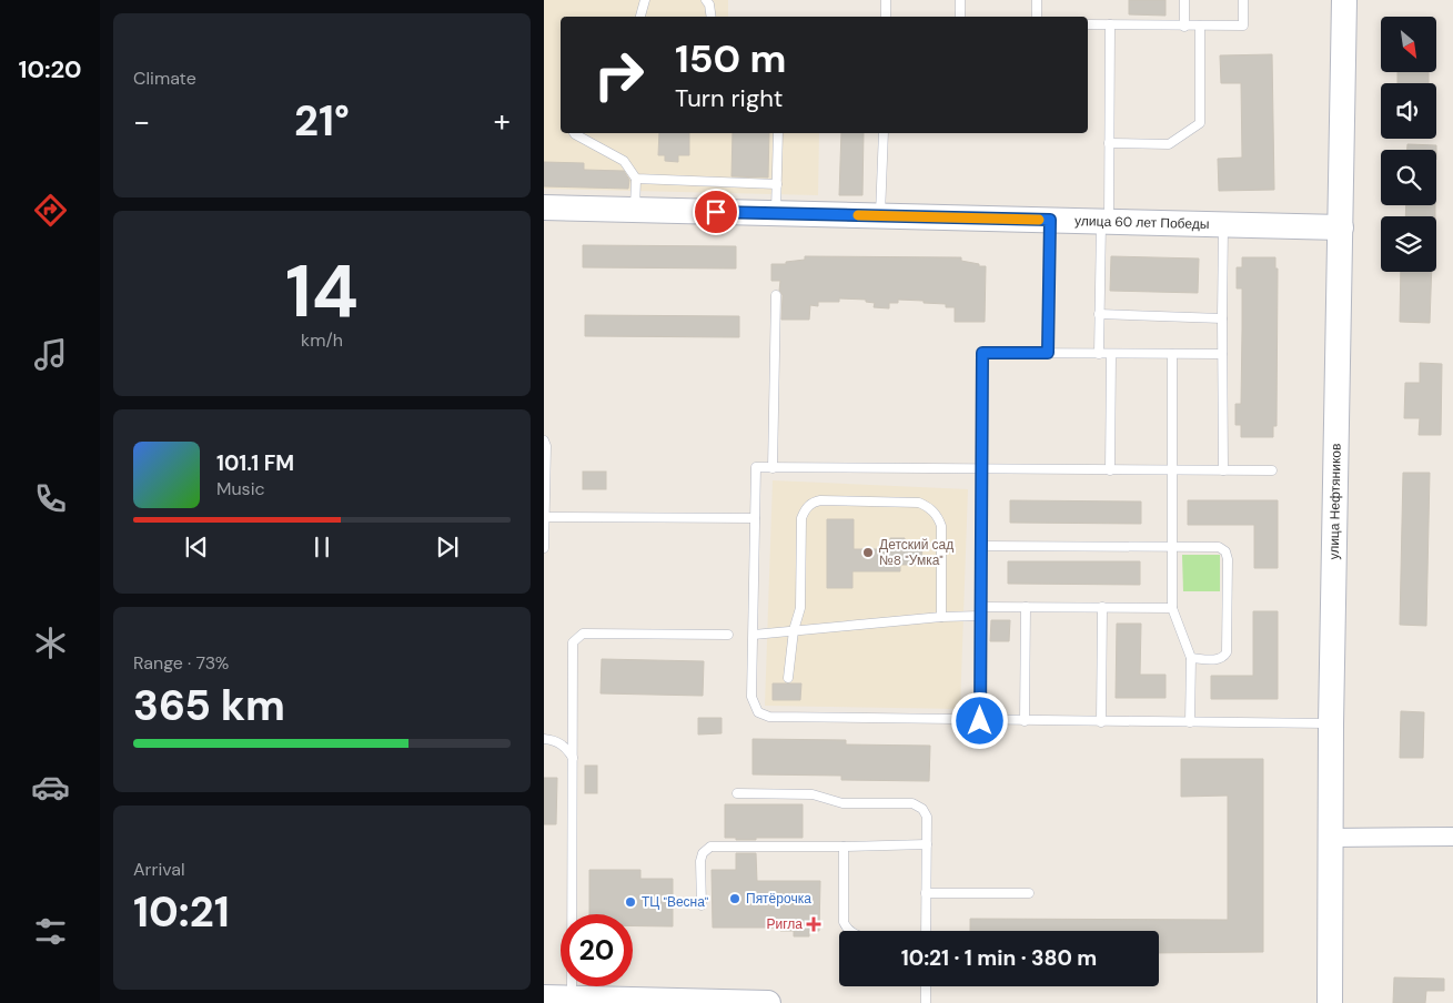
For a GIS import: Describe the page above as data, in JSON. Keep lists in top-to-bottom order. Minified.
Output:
{"streets":{"main road":["улица 60 лет Победы","улица Нефтяников"]},"crossings":[["улица 60 лет Победы","улица Нефтяников"]],"places":{"other":["Детский сад №8 \"Умка\"","Пятёрочка","ТЦ \"Весна\""],"health":["Ригла"]},"north":"bottom right","page":{"tabs":"10:20","tile":["Climate",["14","km/h"],["Range · 73%","365 km"],["Arrival","10:21"]],"turn":["150 m","Turn right"],"heat":["−","21°","+"],"song":["101.1 FM","Music"],"limit":"20","trip":"10:21 · 1 min · 380 m"}}
